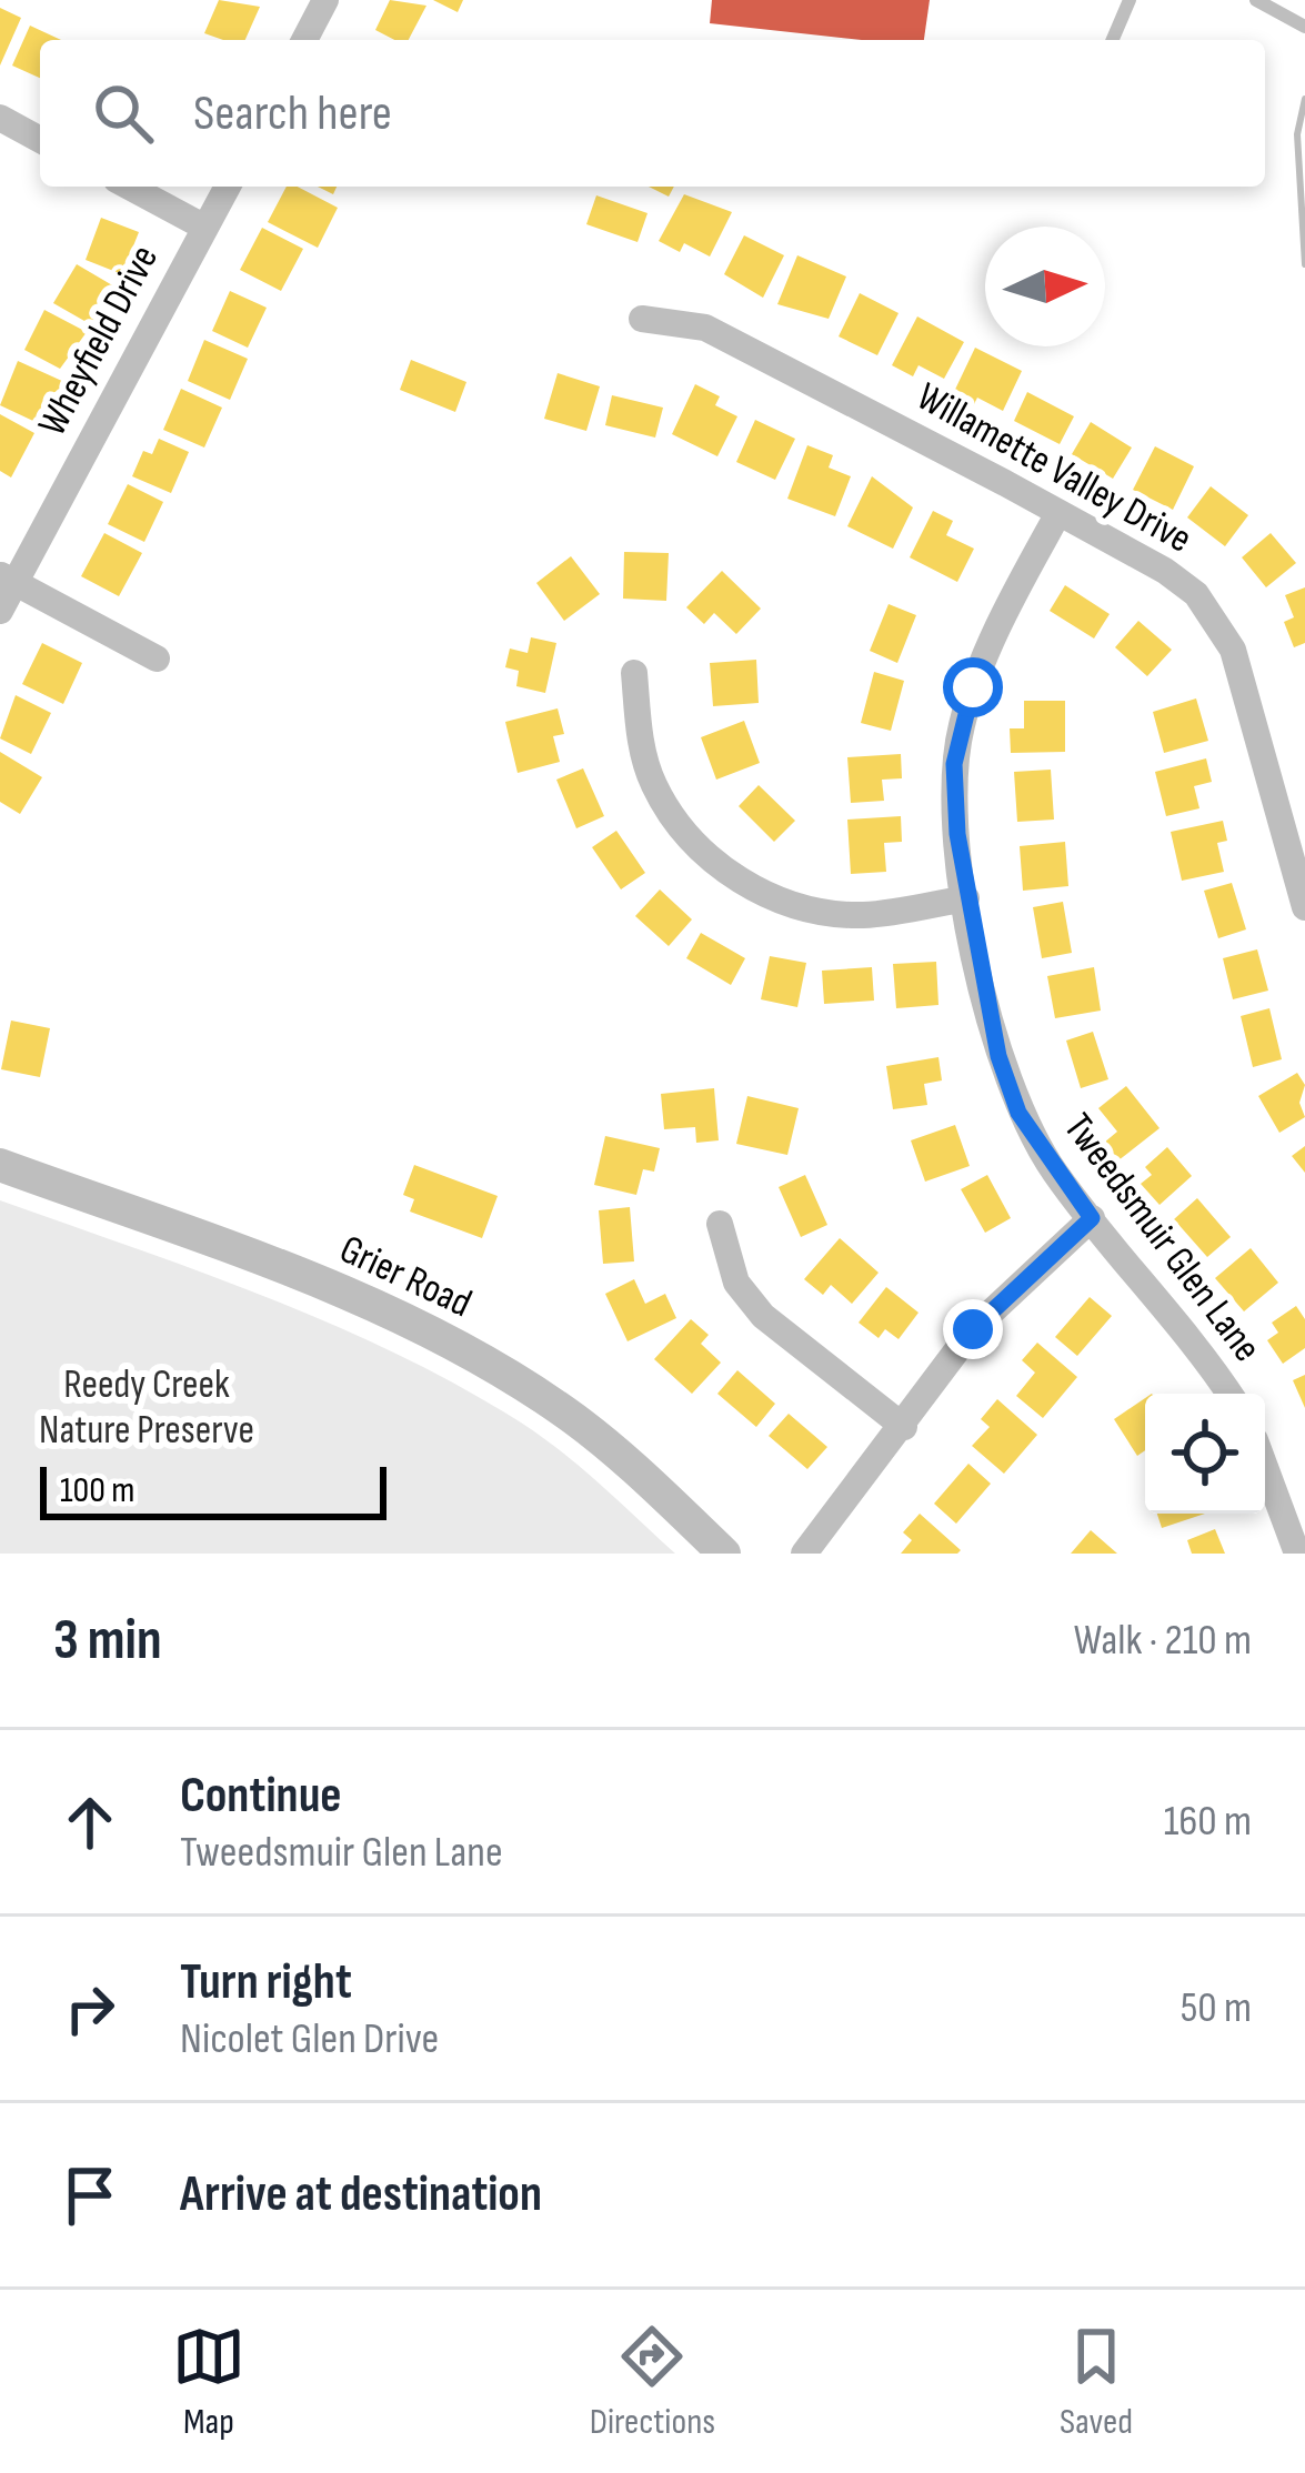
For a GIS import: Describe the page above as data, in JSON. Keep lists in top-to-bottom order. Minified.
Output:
{"streets":{"street":["Wheyfield Drive","Willamette Valley Drive","Tweedsmuir Glen Lane","Grier Road"]},"crossings":[["Willamette Valley Drive","Tweedsmuir Glen Lane"]],"parks":["Reedy Creek Nature Preserve"],"scale_bar":"100 m","north":"right","page":{"search":"Search here","scale":"100 m","heading":["3 min","Walk · 210 m"],"list":[["Continue","Tweedsmuir Glen Lane","160 m"],["Turn right","Nicolet Glen Drive","50 m"],"Arrive at destination"],"nav":["Map","Directions","Saved"]}}
